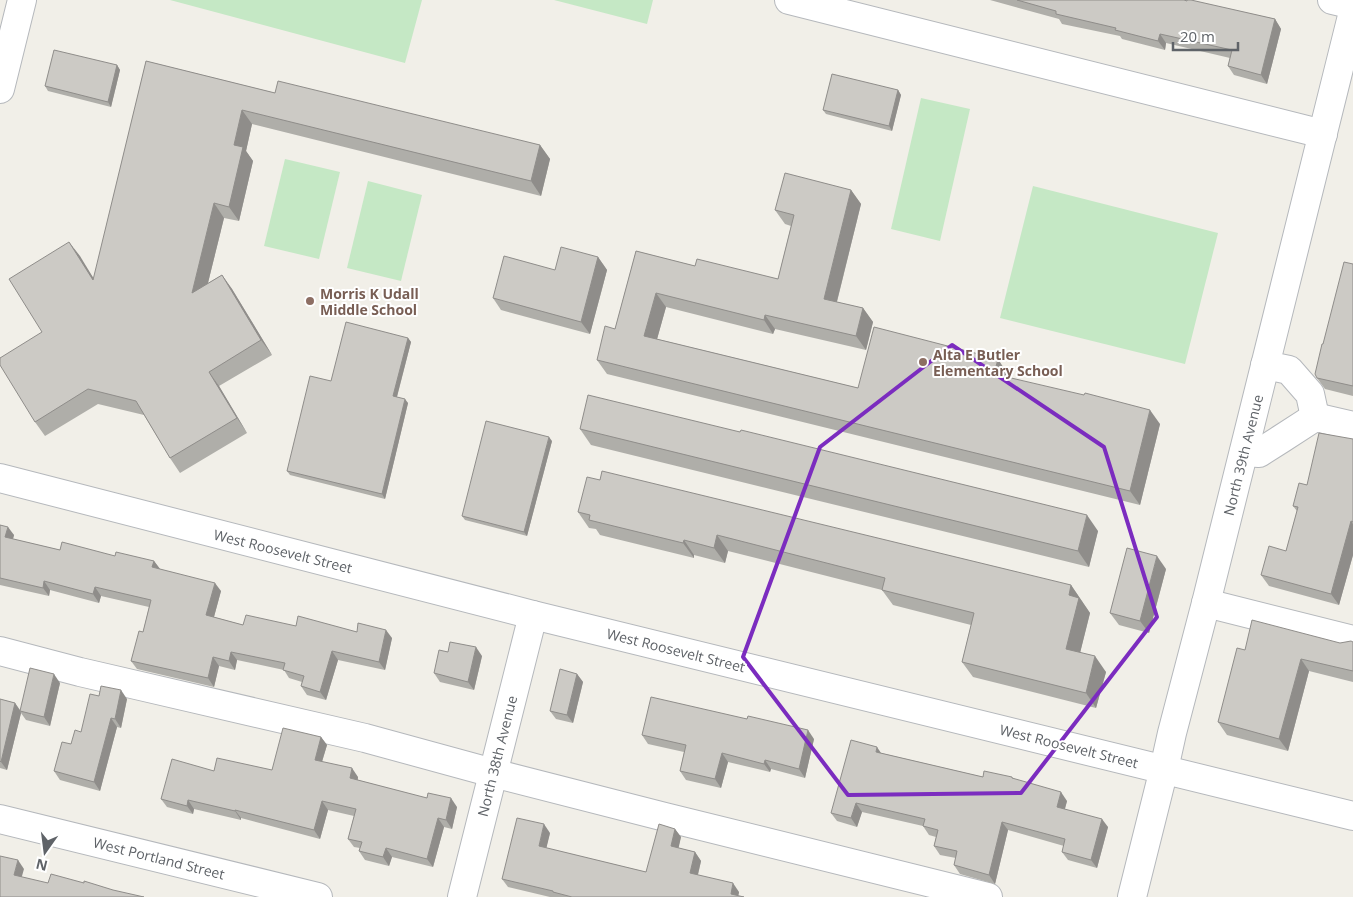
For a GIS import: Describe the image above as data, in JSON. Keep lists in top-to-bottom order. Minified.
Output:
{"streets":{"street":["North 39th Avenue","West Roosevelt Street","North 38th Avenue","West Portland Street"]},"crossings":[["North 39th Avenue","West Roosevelt Street"],["West Roosevelt Street","North 38th Avenue"]],"places":["Morris K Udall Middle School","Alta E Butler Elementary School"],"scale_bar":"20 m","north":"bottom"}
